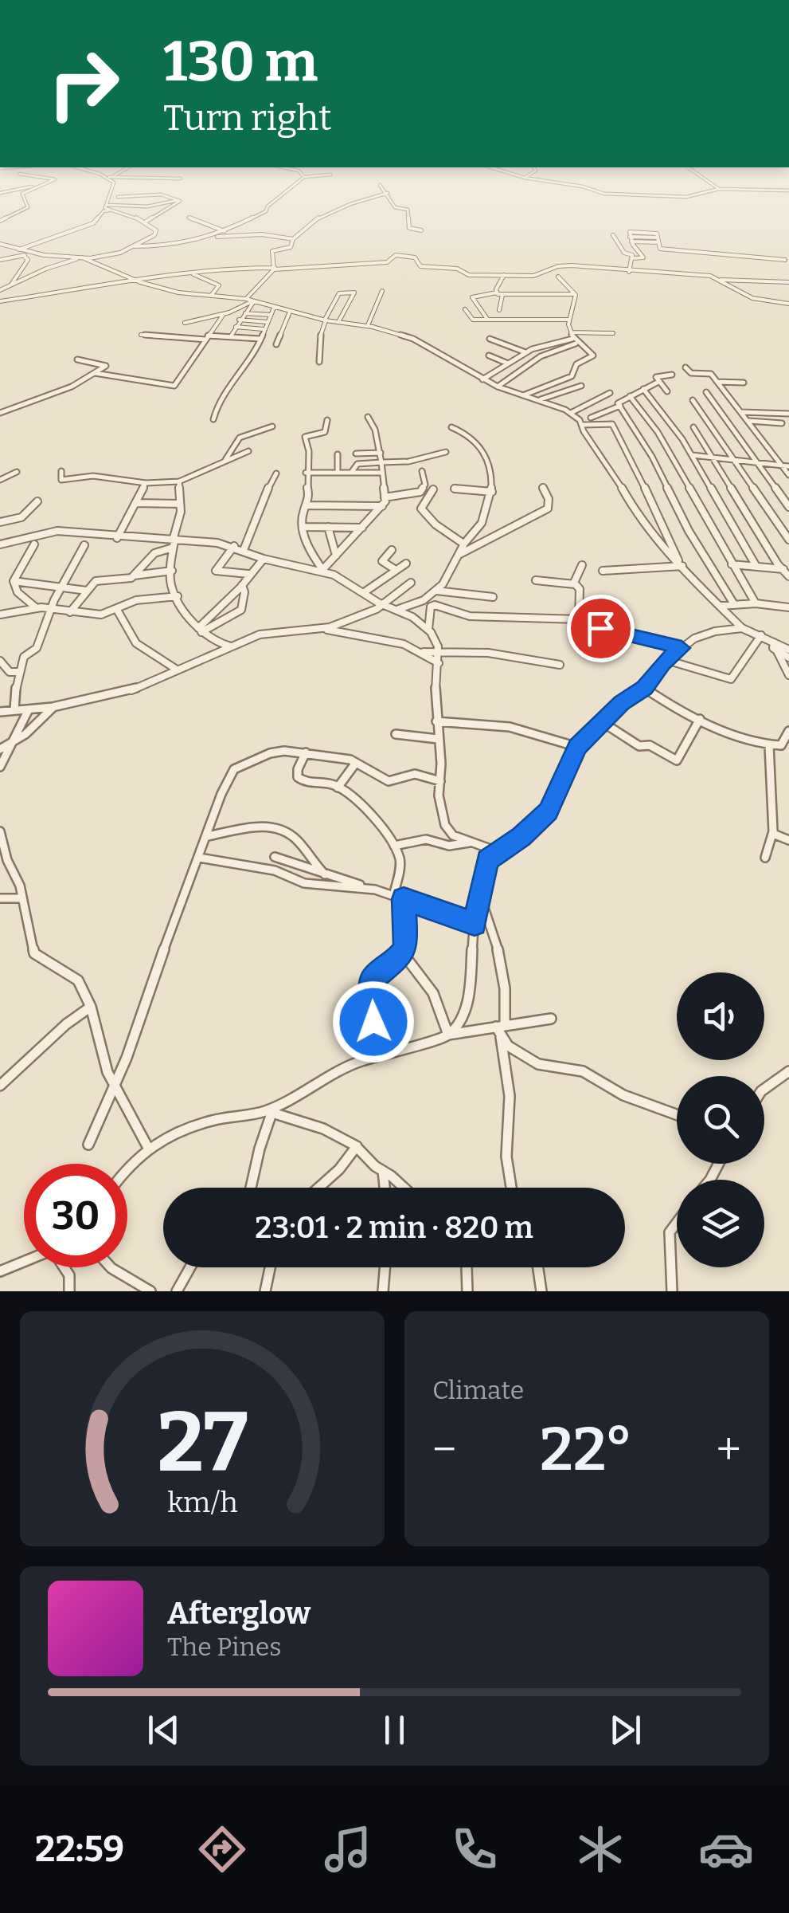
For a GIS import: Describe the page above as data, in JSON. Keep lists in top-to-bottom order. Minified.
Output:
{"page":{"turn":["130 m","Turn right"],"limit":"30","trip":"23:01 · 2 min · 820 m","tile":"Climate","heat":["−","22°","+"],"song":["Afterglow","The Pines"],"tabs":"22:59","gauge":["27","km/h"]}}
